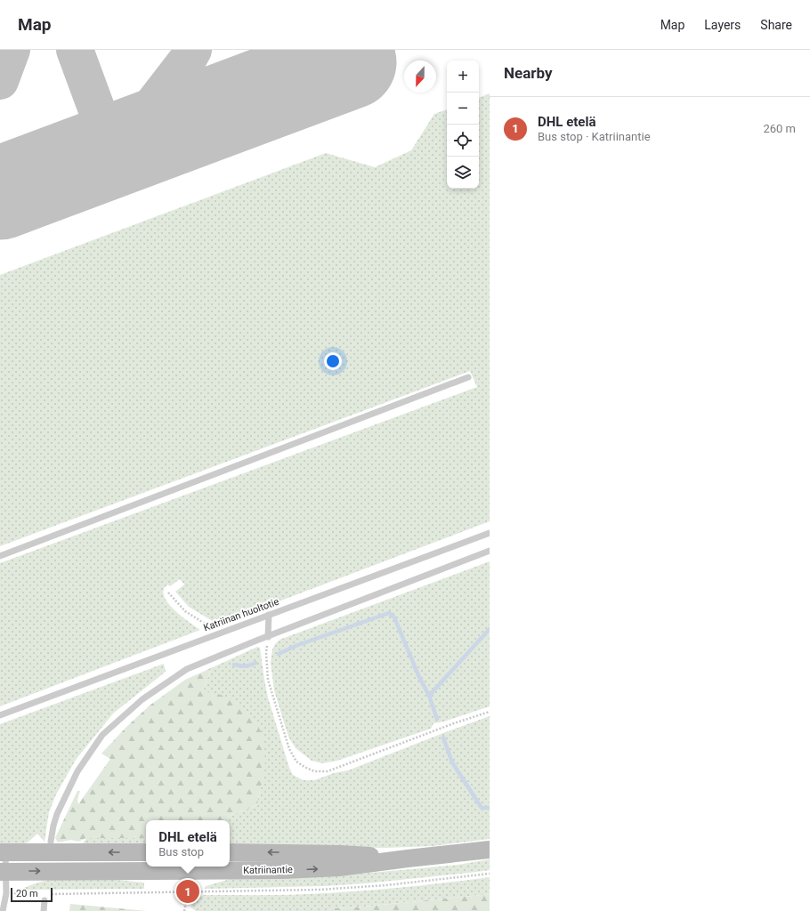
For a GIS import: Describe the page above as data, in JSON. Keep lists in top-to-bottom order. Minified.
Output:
{"streets":{"main road":["Katriinantie"],"lane":["Katriinan huoltotie"]},"scale_bar":"20 m","north":"bottom","page":{"header":"Map","nav":["Map","Layers","Share"],"heading":"Nearby","map_buttons":["+","−"],"list":[{"mark":"1","name":"DHL etelä","note":"Bus stop · Katriinantie","value":"260 m"}],"popup":["DHL etelä","Bus stop"],"pins":"1","scale":"20 m"}}
